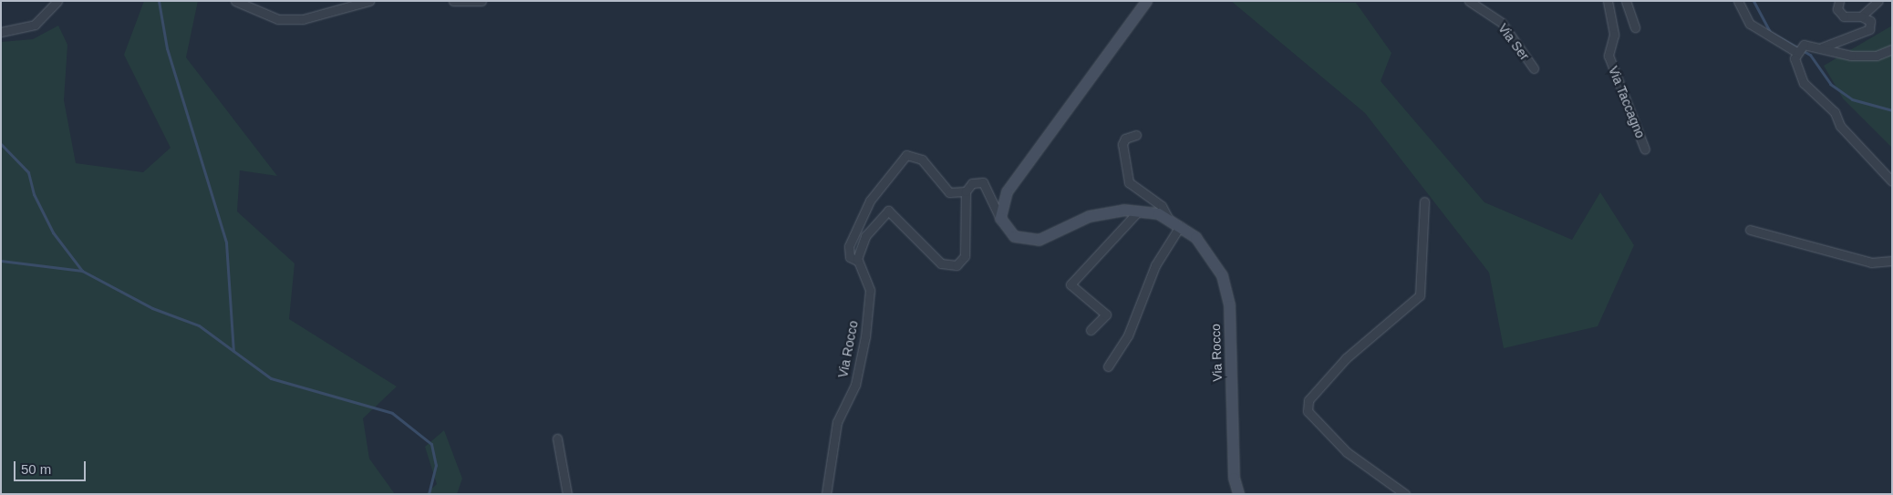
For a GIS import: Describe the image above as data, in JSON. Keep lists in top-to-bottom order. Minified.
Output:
{"streets":{"street":["Via Ser","Via Taccagno","Via Rocco"]},"scale_bar":"50 m"}
